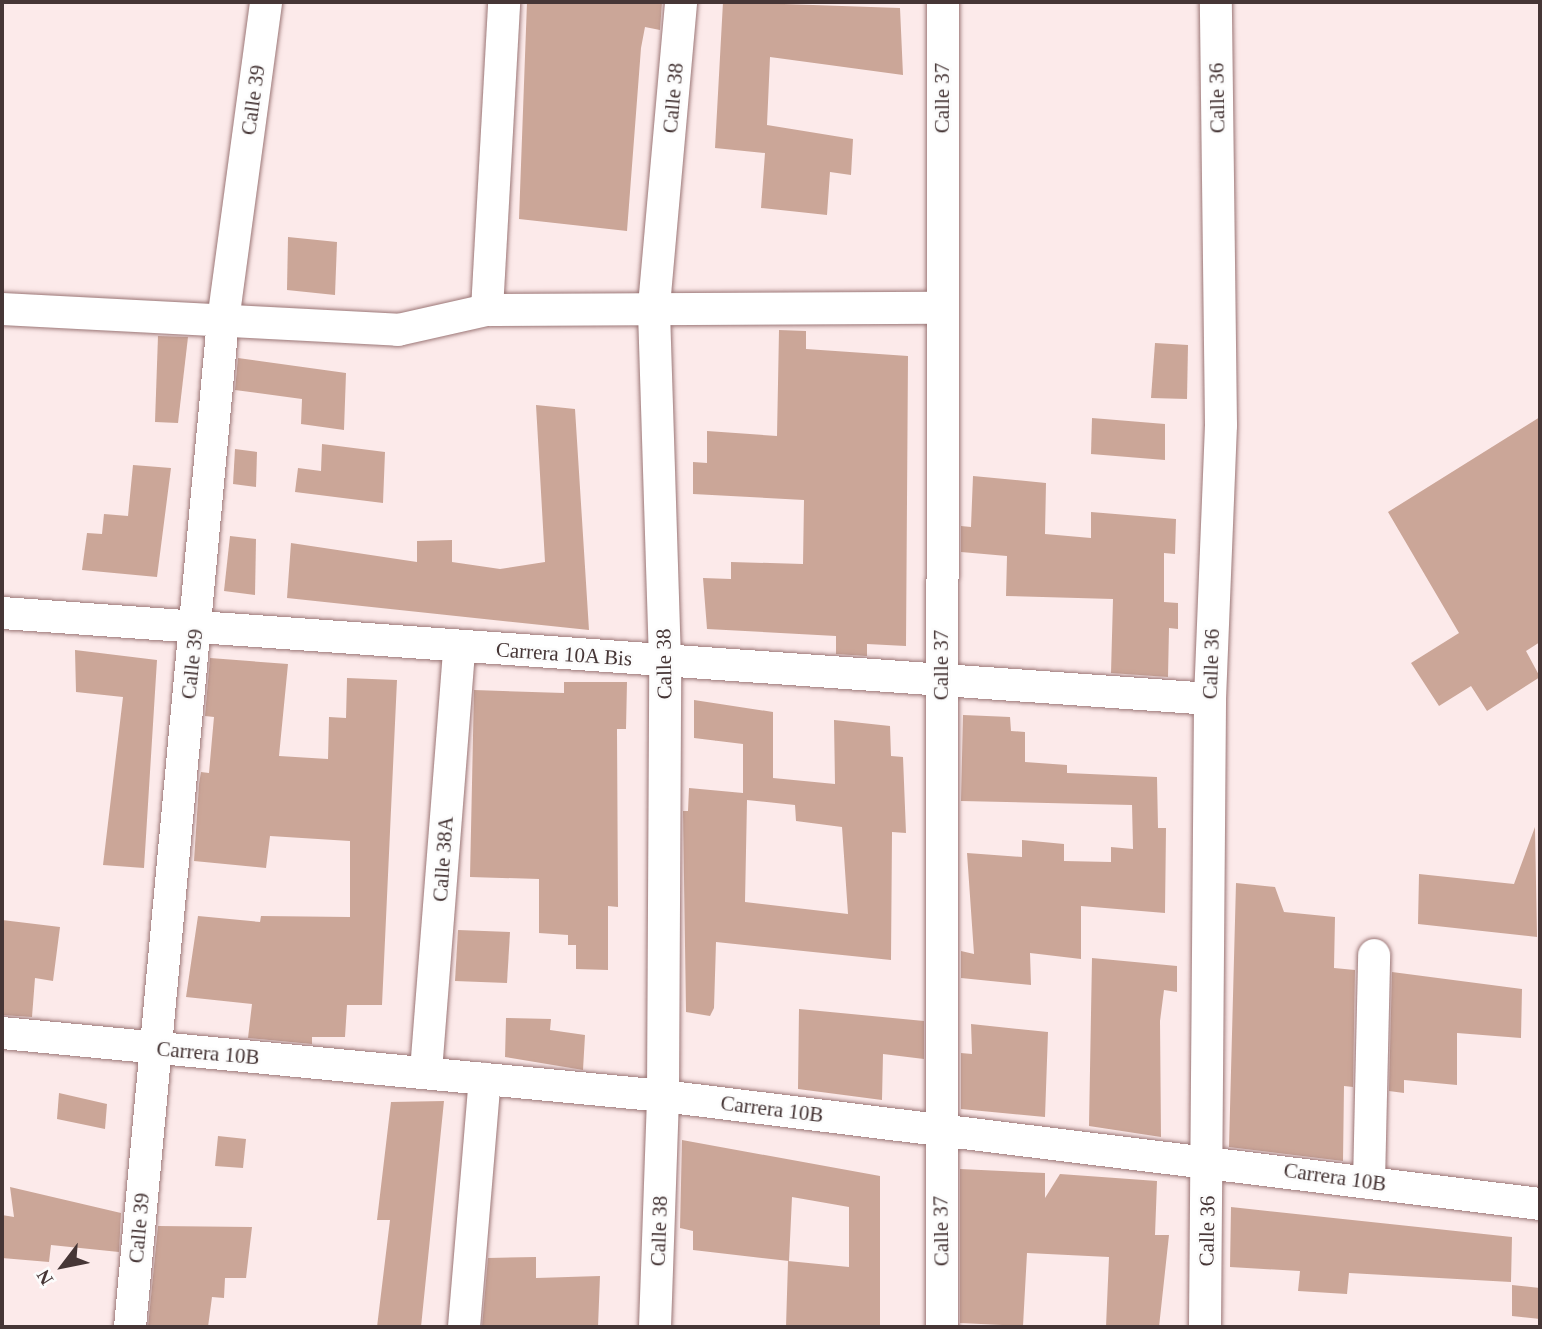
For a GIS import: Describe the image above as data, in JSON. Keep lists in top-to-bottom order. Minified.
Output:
{"streets":{"street":["Calle 38","Calle 37","Calle 36","Calle 39","Carrera 10A Bis","Calle 38A","Carrera 10B"]},"crossings":[["Calle 38","Carrera 10A Bis"],["Calle 38","Carrera 10B"],["Calle 37","Carrera 10A Bis"],["Calle 37","Carrera 10B"],["Calle 36","Carrera 10A Bis"],["Calle 36","Carrera 10B"],["Calle 39","Carrera 10A Bis"],["Calle 39","Carrera 10B"],["Carrera 10A Bis","Calle 38A"],["Calle 38A","Carrera 10B"]],"north":"bottom left"}
